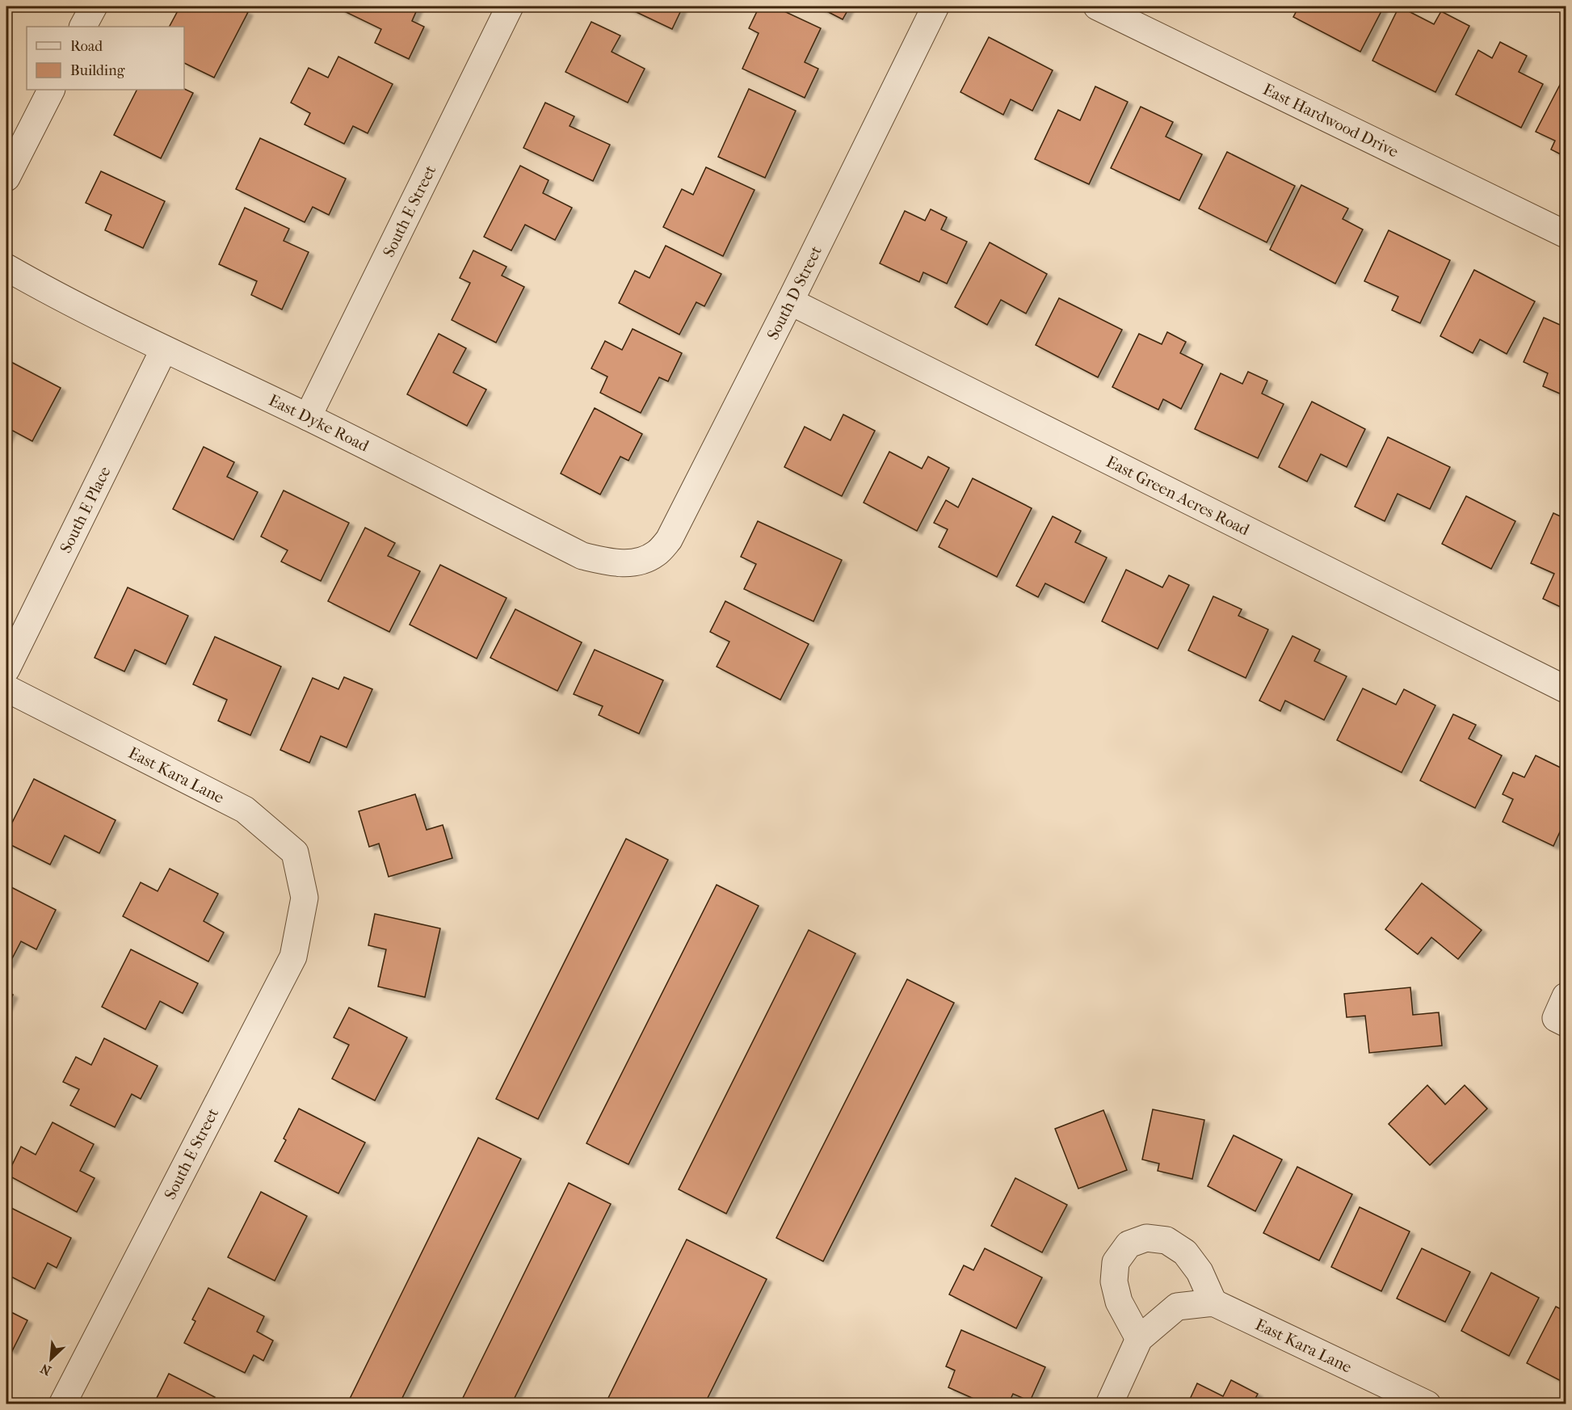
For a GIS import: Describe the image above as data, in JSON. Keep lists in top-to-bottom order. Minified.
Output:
{"streets":{"street":["East Hardwood Drive","South E Street","South D Street","East Dyke Road","East Green Acres Road","South E Place","East Kara Lane"]},"crossings":[["South E Street","East Dyke Road"],["South E Street","East Kara Lane"],["South D Street","East Dyke Road"],["South D Street","East Green Acres Road"],["East Dyke Road","South E Place"]],"legend":["Road","Building"],"north":"bottom left"}
